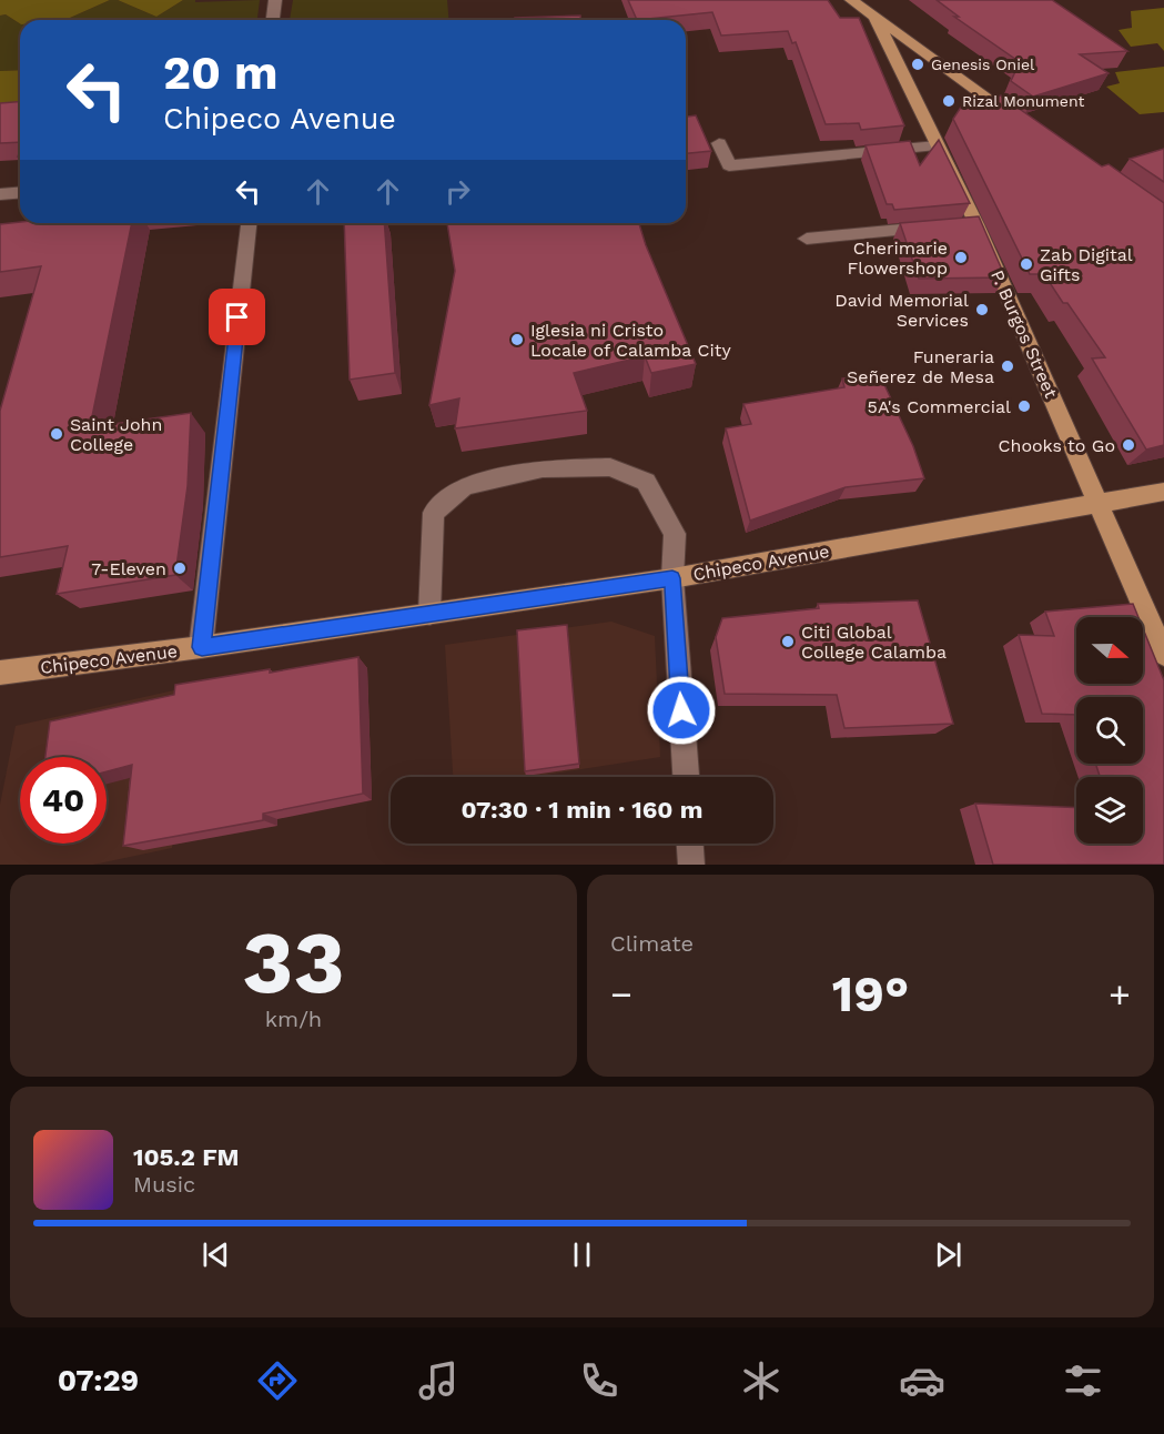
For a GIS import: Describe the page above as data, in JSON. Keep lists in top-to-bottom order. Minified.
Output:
{"streets":{"main road":["P. Burgos Street","Chipeco Avenue"]},"crossings":[["P. Burgos Street","Chipeco Avenue"]],"places":["Genesis Oniel","Rizal Monument","Cherimarie Flowershop","Zab Digital Gifts","David Memorial Services","Iglesia ni Cristo Locale of Calamba City","Funeraria Señerez de Mesa","5A's Commercial","Saint John College","Chooks to Go","7-Eleven","Citi Global College Calamba"],"north":"right","page":{"turn":["20 m","Chipeco Avenue"],"limit":"40","trip":"07:30 · 1 min · 160 m","tile":[["33","km/h"],"Climate"],"heat":["−","19°","+"],"song":["105.2 FM","Music"],"tabs":"07:29"}}
